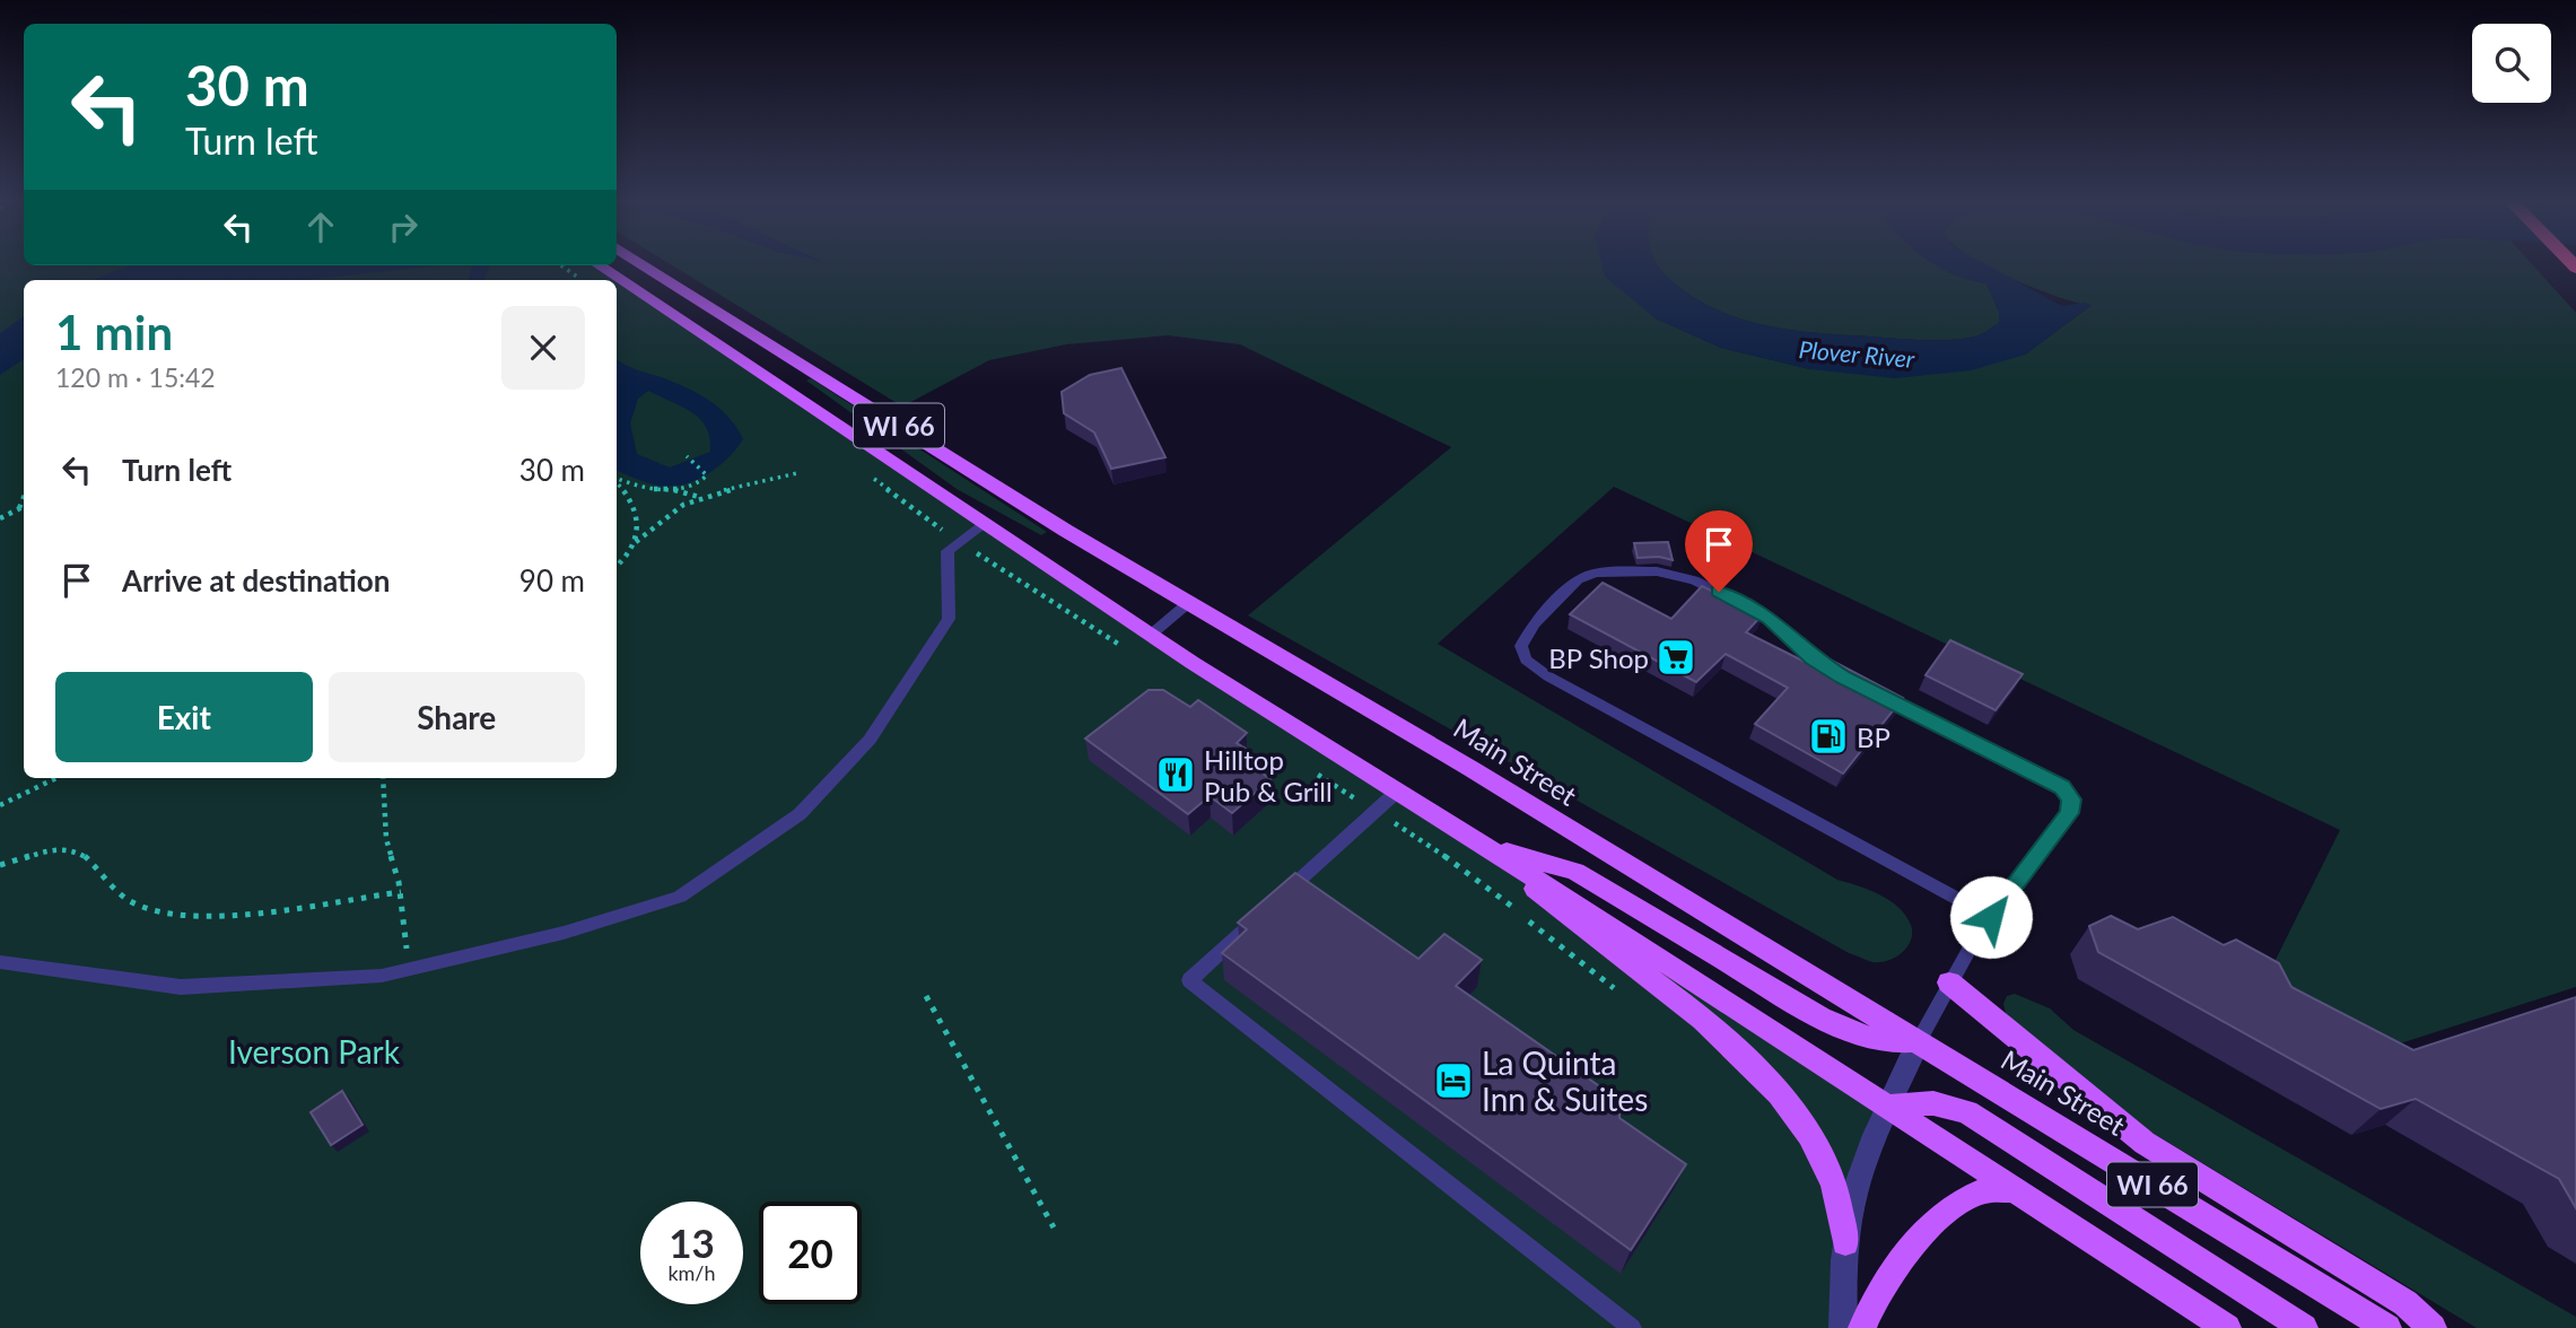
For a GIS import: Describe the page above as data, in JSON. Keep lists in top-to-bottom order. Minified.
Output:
{"streets":{"main road":["WI 66","Main Street"]},"water":["Plover River"],"parks":["Iverson Park"],"places":{"supermarket":["BP Shop"],"fuel station":["BP"],"restaurant":["Hilltop Pub & Grill"],"hotel":["La Quinta Inn & Suites"]},"page":{"turn":["30 m","Turn left"],"heading":["1 min","120 m · 15:42"],"list":[{"name":"Turn left","value":"30 m"},{"name":"Arrive at destination","value":"90 m"}],"buttons":["Exit","Share"],"speed":"13 km/h","limit":"20"}}
